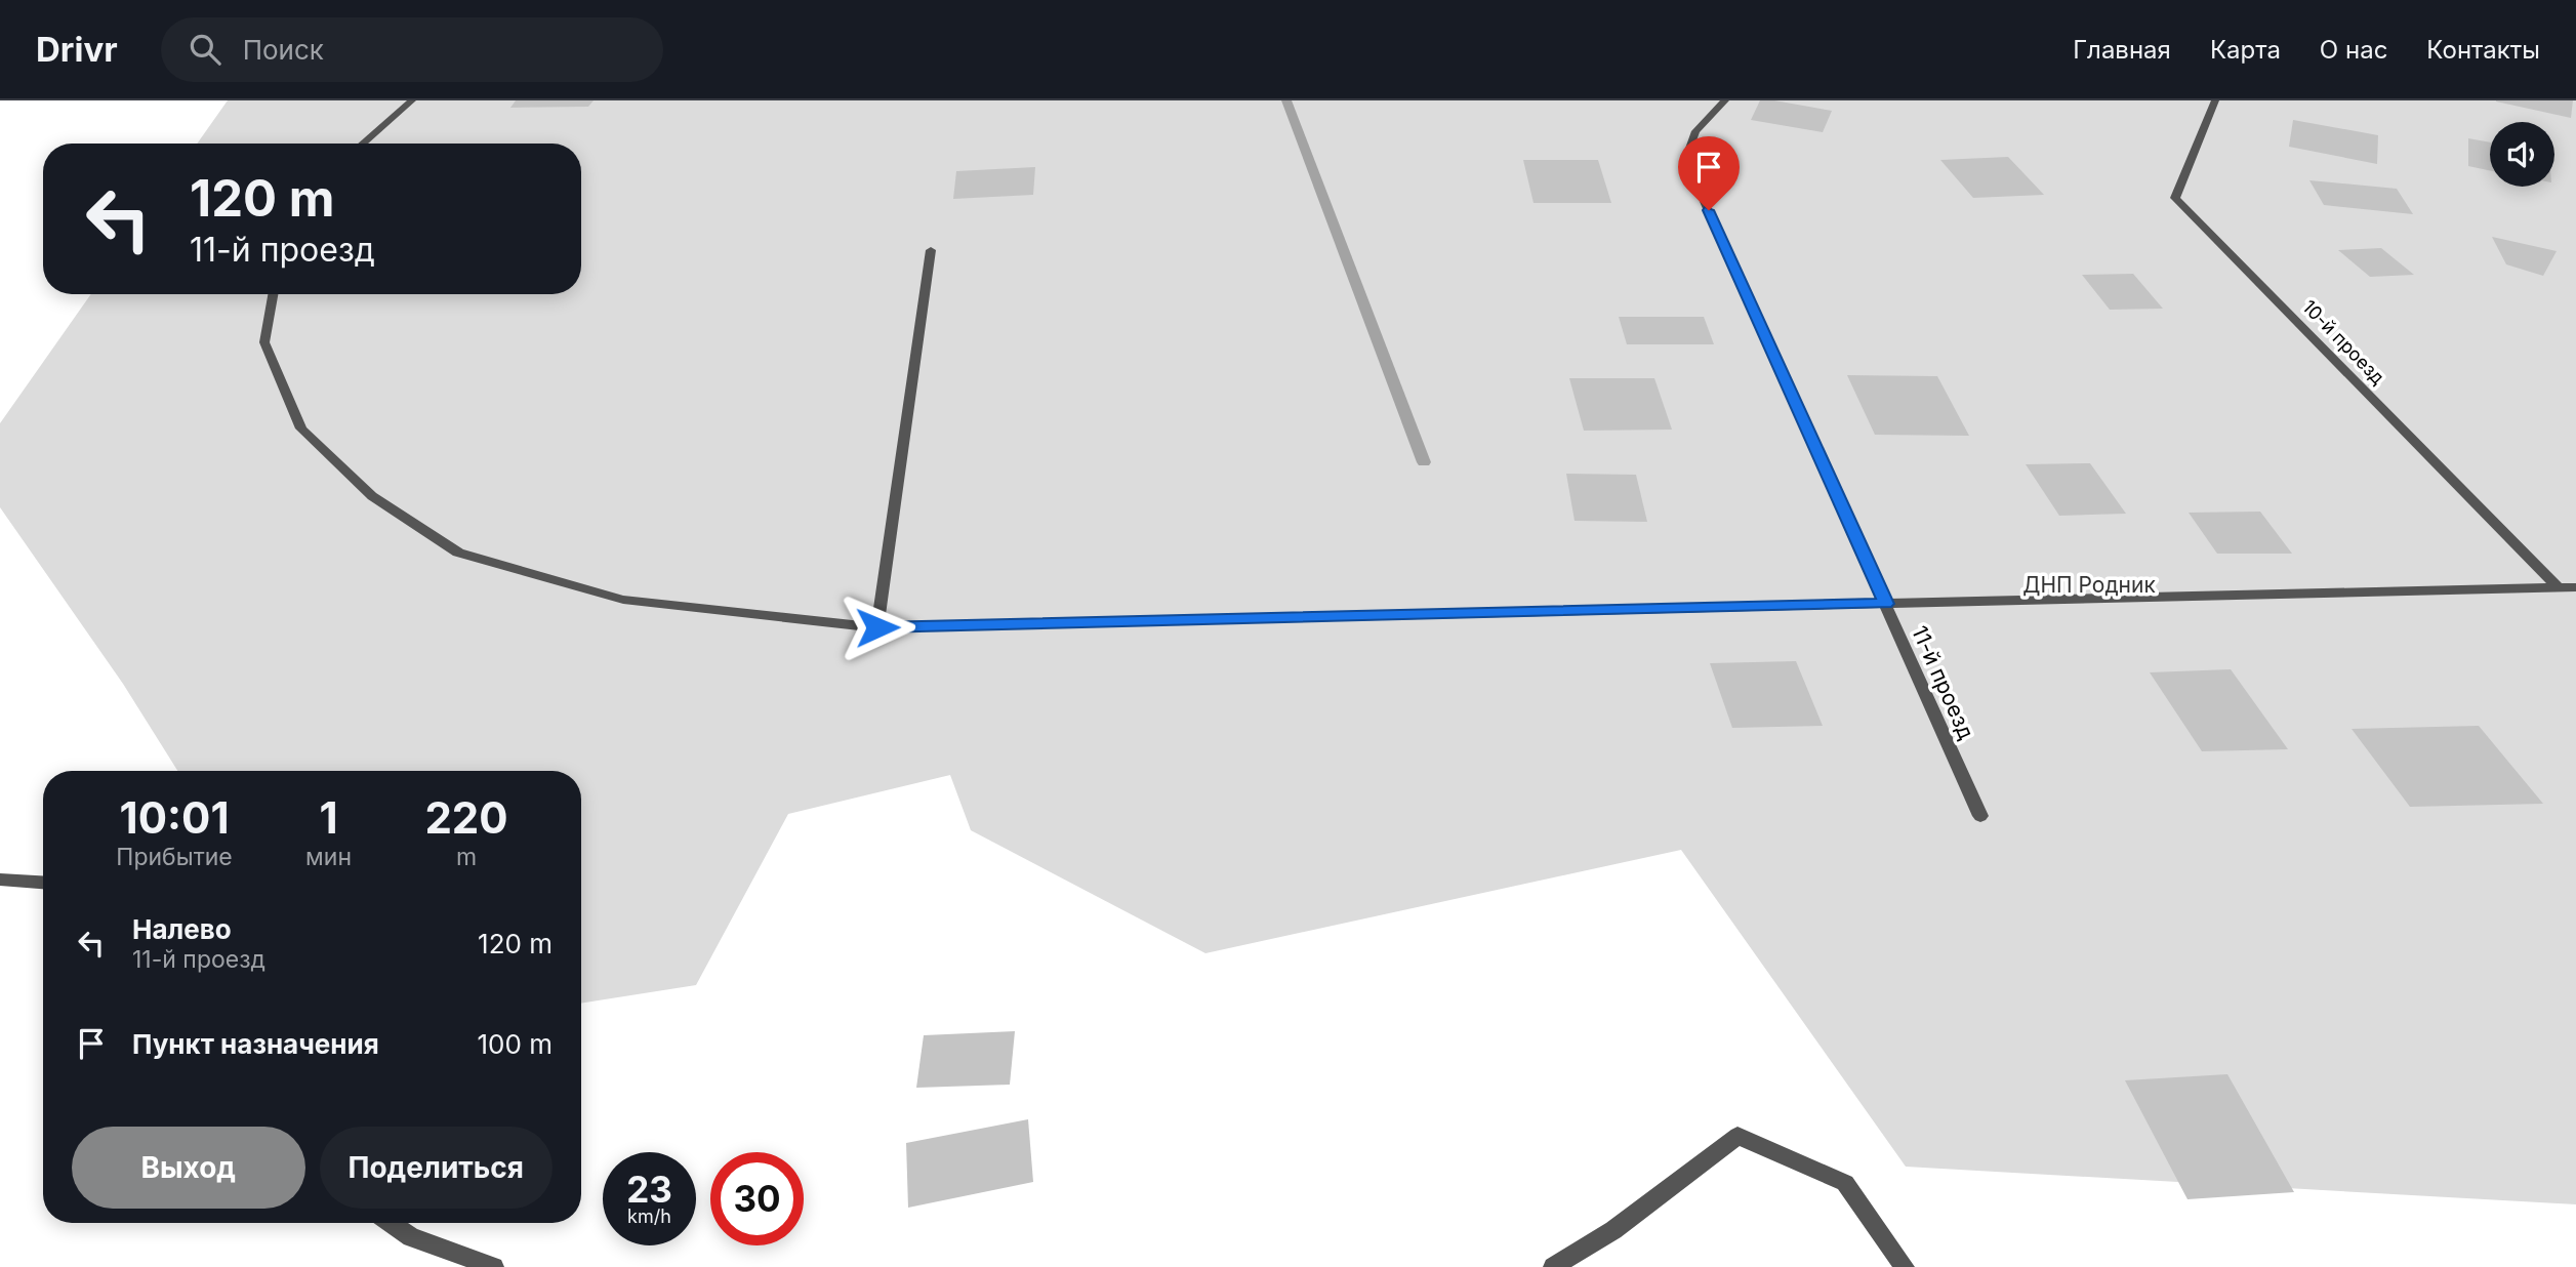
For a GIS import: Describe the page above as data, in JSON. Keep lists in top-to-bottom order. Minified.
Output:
{"streets":{"street":["10-й проезд","11-й проезд"]},"parks":["ДНП Родник"],"page":{"header":"Drivr","search":"Поиск","nav":["Главная","Карта","О нас","Контакты"],"turn":["120 m","11-й проезд"],"eta":["10:01","Прибытие","1","мин","220","m"],"list":[{"name":"Налево","note":"11-й проезд","value":"120 m"},{"name":"Пункт назначения","value":"100 m"}],"buttons":["Выход","Поделиться"],"speed":"23 km/h","limit":"30"}}
